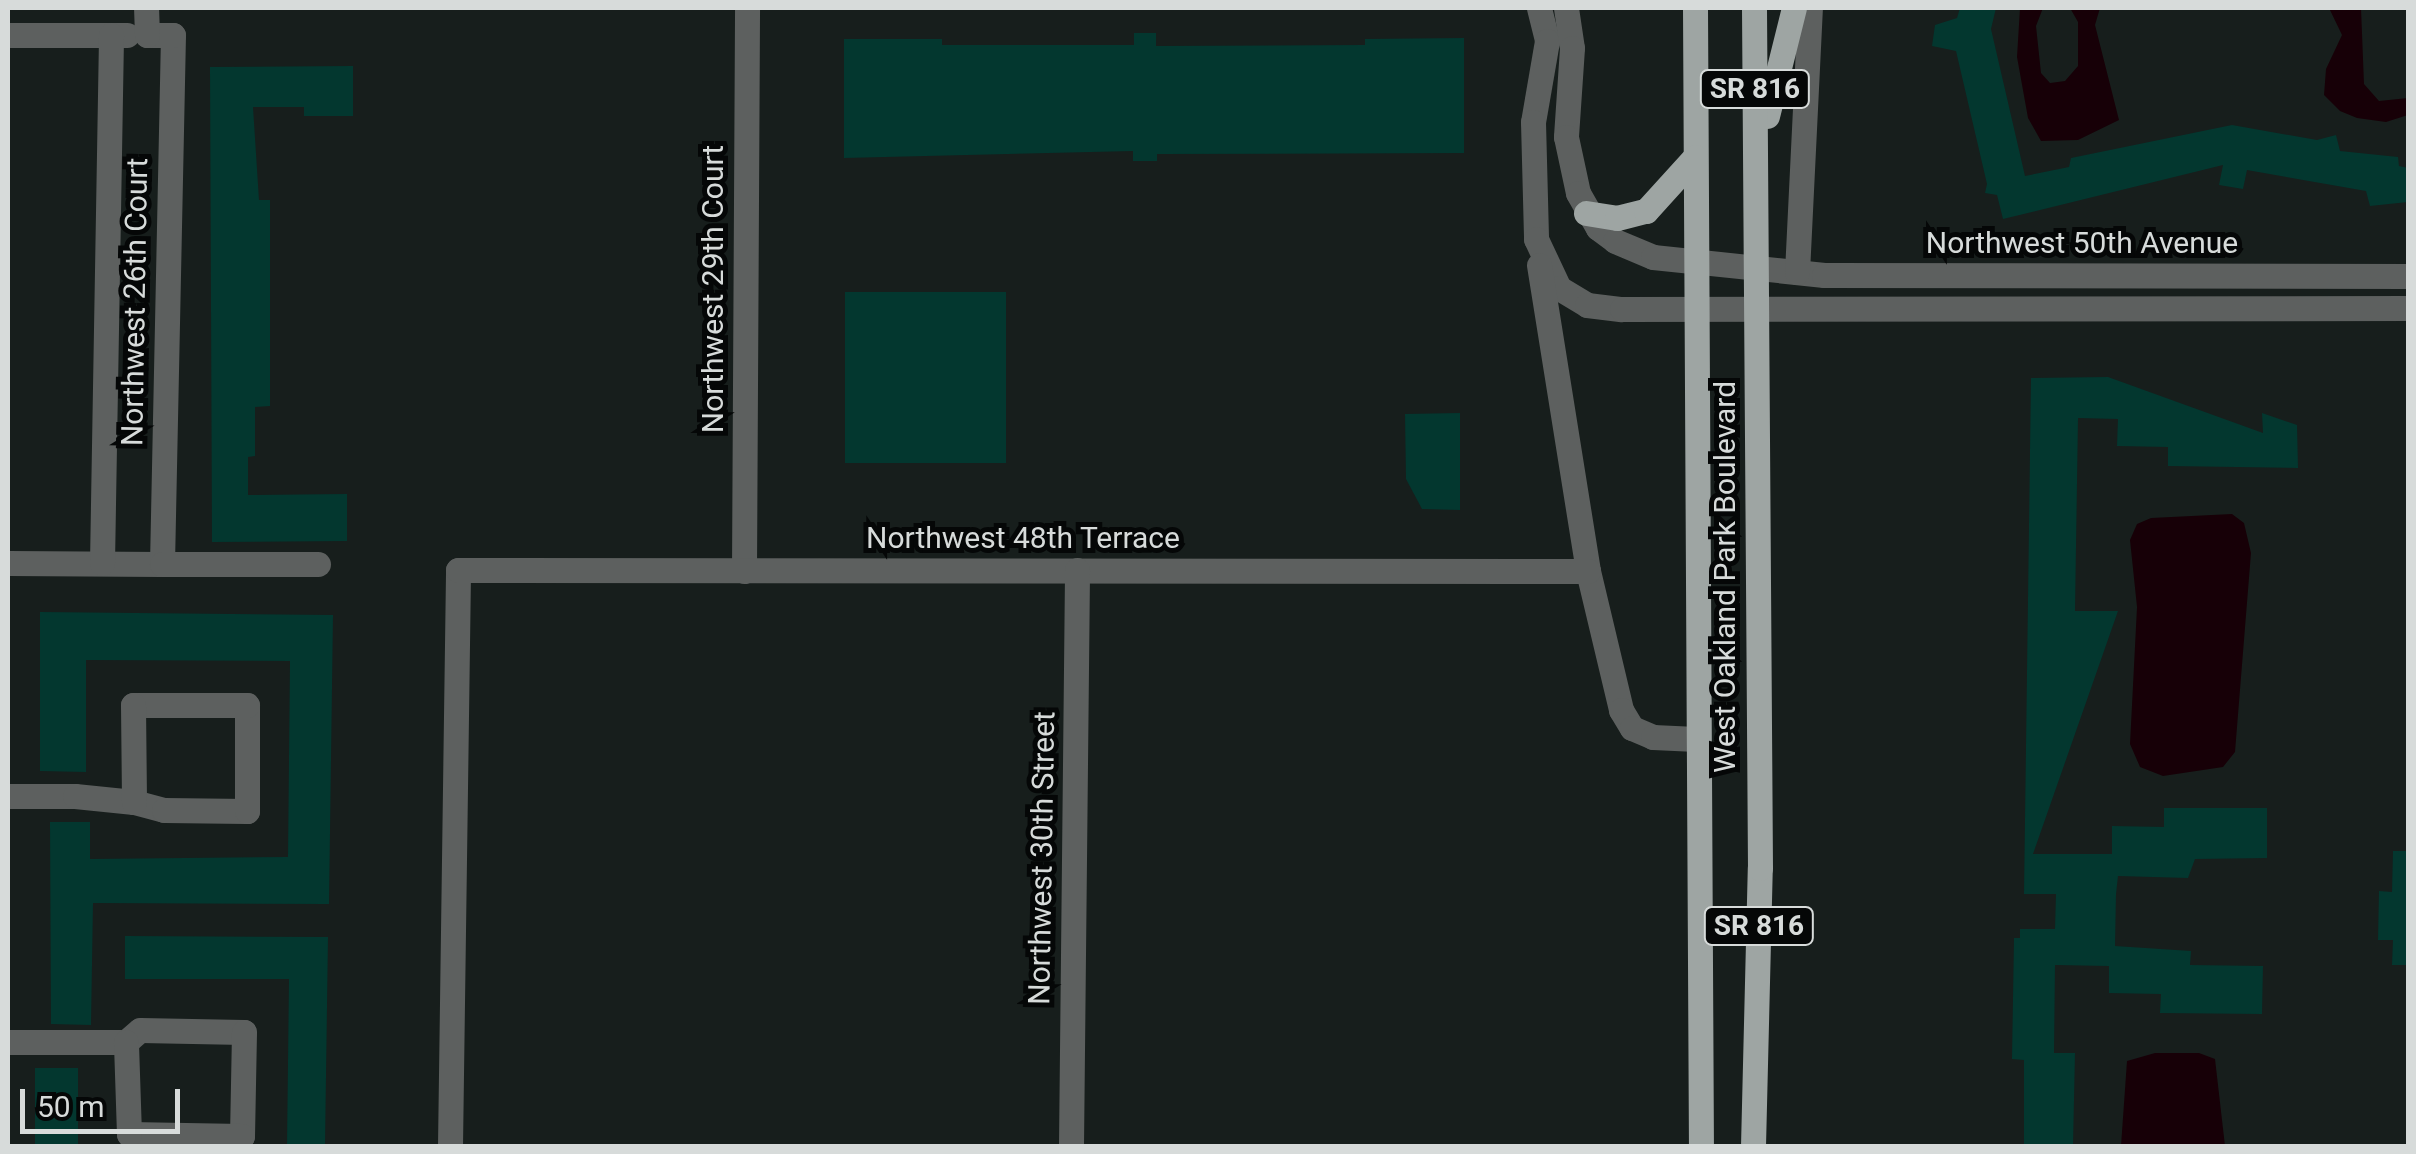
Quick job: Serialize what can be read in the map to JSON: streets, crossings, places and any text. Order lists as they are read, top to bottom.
{
  "streets": {
    "main road": ["SR 816", "West Oakland Park Boulevard"],
    "street": [
      "Northwest 50th Avenue",
      "Northwest 29th Court",
      "Northwest 26th Court",
      "Northwest 48th Terrace",
      "Northwest 30th Street"
    ]
  },
  "crossings": [
    ["Northwest 50th Avenue", "West Oakland Park Boulevard"],
    ["Northwest 29th Court", "Northwest 48th Terrace"],
    ["Northwest 48th Terrace", "Northwest 30th Street"]
  ],
  "scale_bar": "50 m"
}
